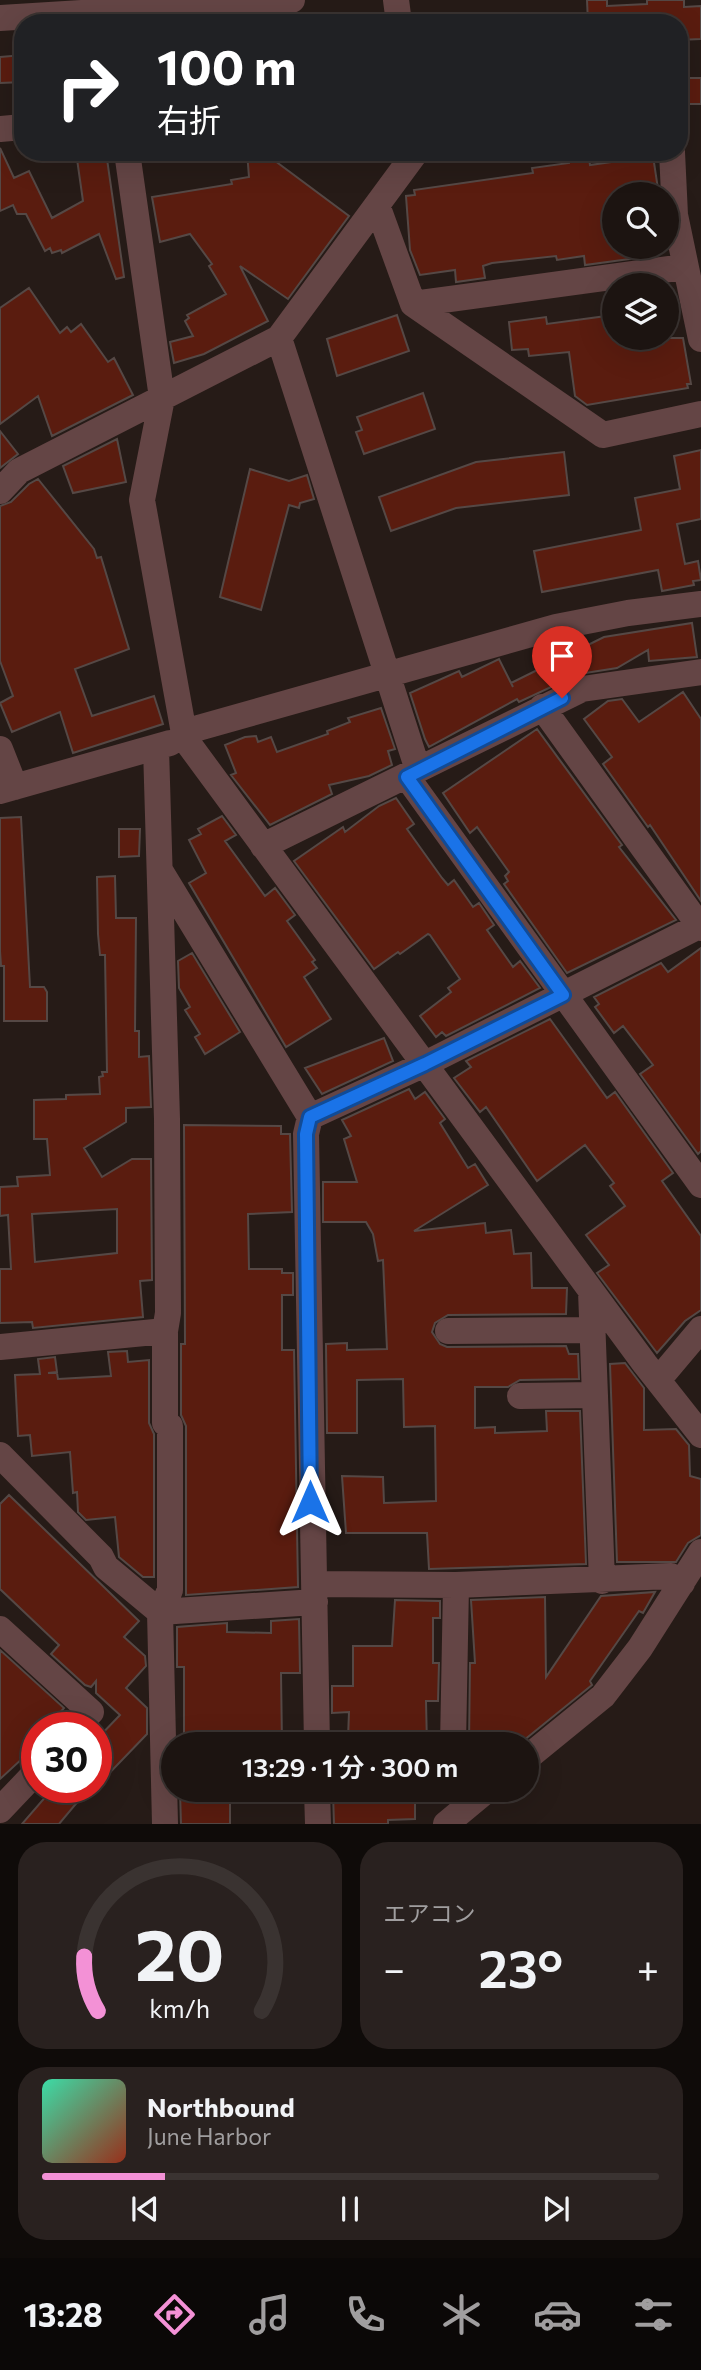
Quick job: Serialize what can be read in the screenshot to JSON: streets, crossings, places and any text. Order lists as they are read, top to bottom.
{
  "page": {
    "turn": ["100 m", "右折"],
    "limit": "30",
    "trip": "13:29 · 1 分 · 300 m",
    "tile": "エアコン",
    "heat": ["−", "23°", "+"],
    "song": ["Northbound", "June Harbor"],
    "tabs": "13:28",
    "gauge": ["20", "km/h"]
  }
}
